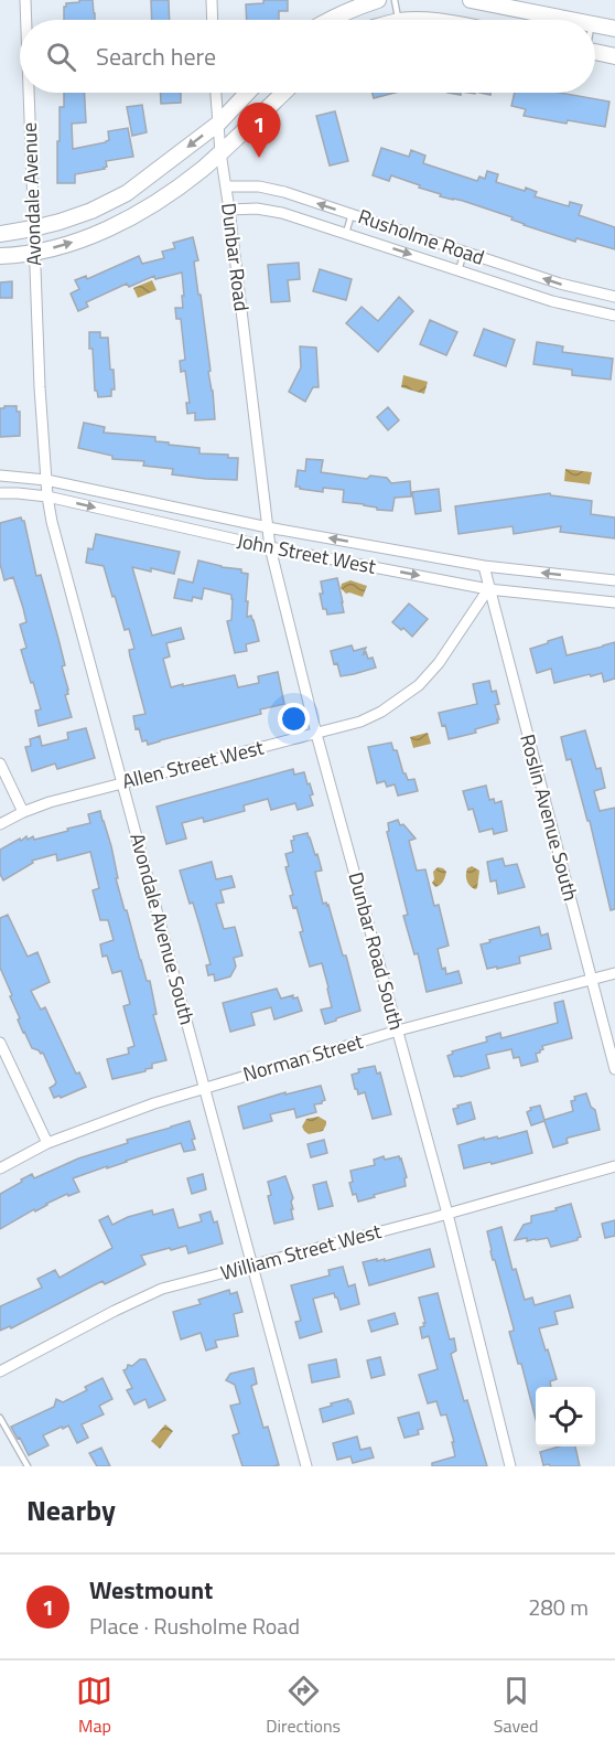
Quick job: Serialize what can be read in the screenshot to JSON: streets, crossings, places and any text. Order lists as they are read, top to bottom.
{
  "streets": {
    "street": [
      "Avondale Avenue",
      "Rusholme Road",
      "Dunbar Road",
      "John Street West",
      "Allen Street West",
      "Roslin Avenue South",
      "Avondale Avenue South",
      "Dunbar Road South",
      "Norman Street",
      "William Street West"
    ]
  },
  "crossings": [
    ["Avondale Avenue", "Avondale Avenue South"],
    ["Rusholme Road", "Dunbar Road"],
    ["Dunbar Road", "Dunbar Road South"],
    ["John Street West", "Allen Street West"],
    ["John Street West", "Roslin Avenue South"],
    ["John Street West", "Avondale Avenue South"],
    ["John Street West", "Dunbar Road South"],
    ["Allen Street West", "Roslin Avenue South"],
    ["Allen Street West", "Avondale Avenue South"],
    ["Allen Street West", "Dunbar Road South"],
    ["Roslin Avenue South", "Norman Street"],
    ["Avondale Avenue South", "Norman Street"],
    ["Avondale Avenue South", "William Street West"],
    ["Dunbar Road South", "Norman Street"],
    ["Dunbar Road South", "William Street West"]
  ],
  "page": {
    "search": "Search here",
    "pins": "1",
    "heading": "Nearby",
    "list": [
      {
        "mark": "1",
        "name": "Westmount",
        "note": "Place · Rusholme Road",
        "value": "280 m"
      }
    ],
    "nav": ["Map", "Directions", "Saved"]
  }
}
